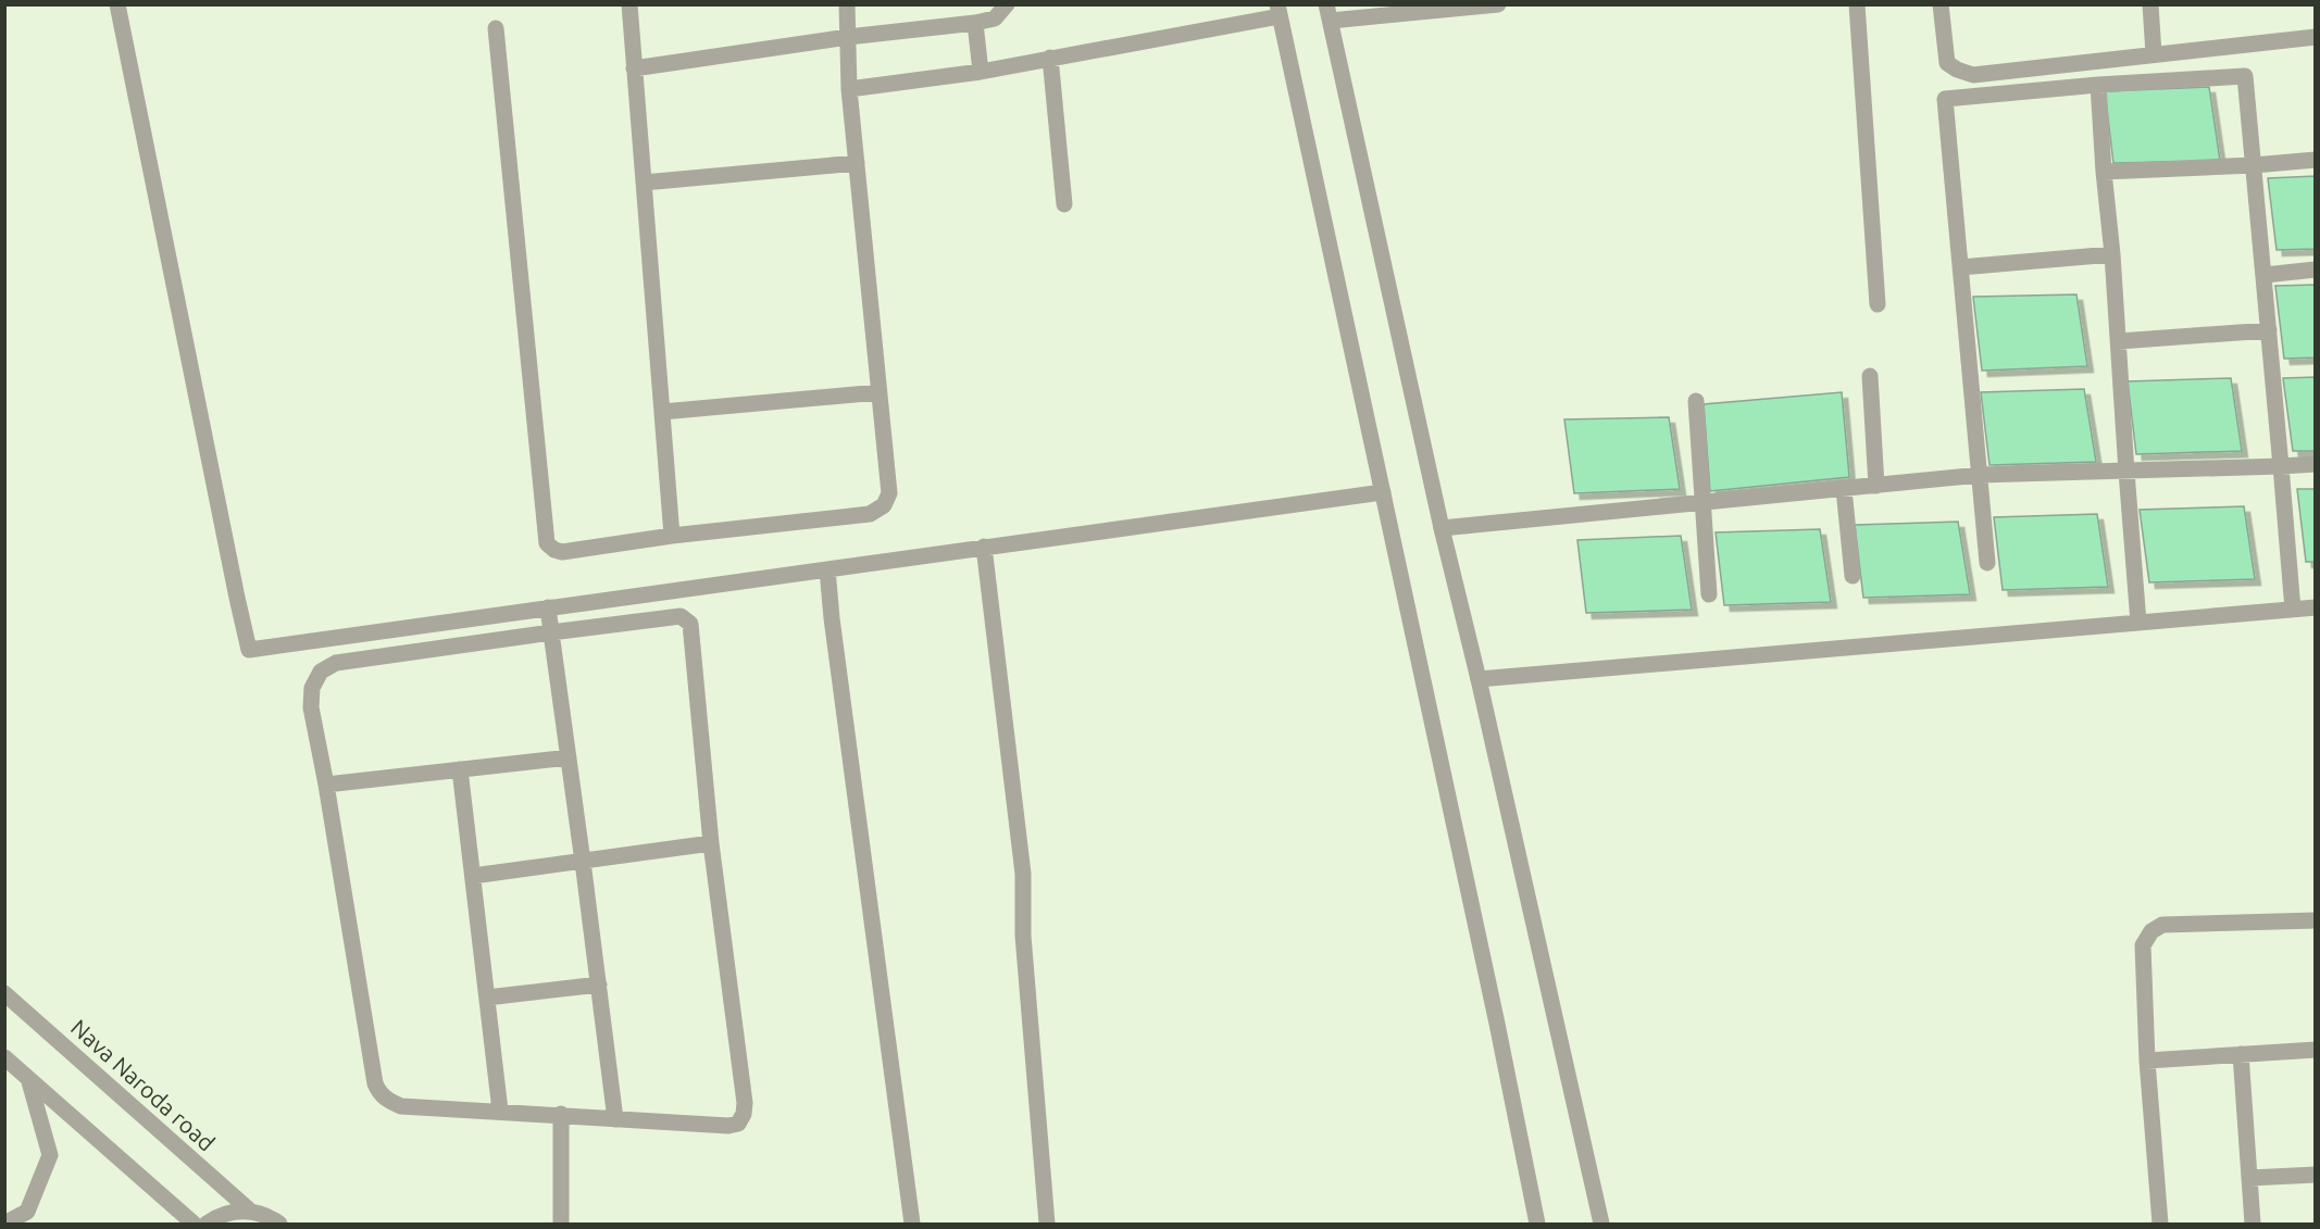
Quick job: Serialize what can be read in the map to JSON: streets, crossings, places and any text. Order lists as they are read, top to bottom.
{
  "streets": {
    "street": ["Nava Naroda road"]
  }
}
